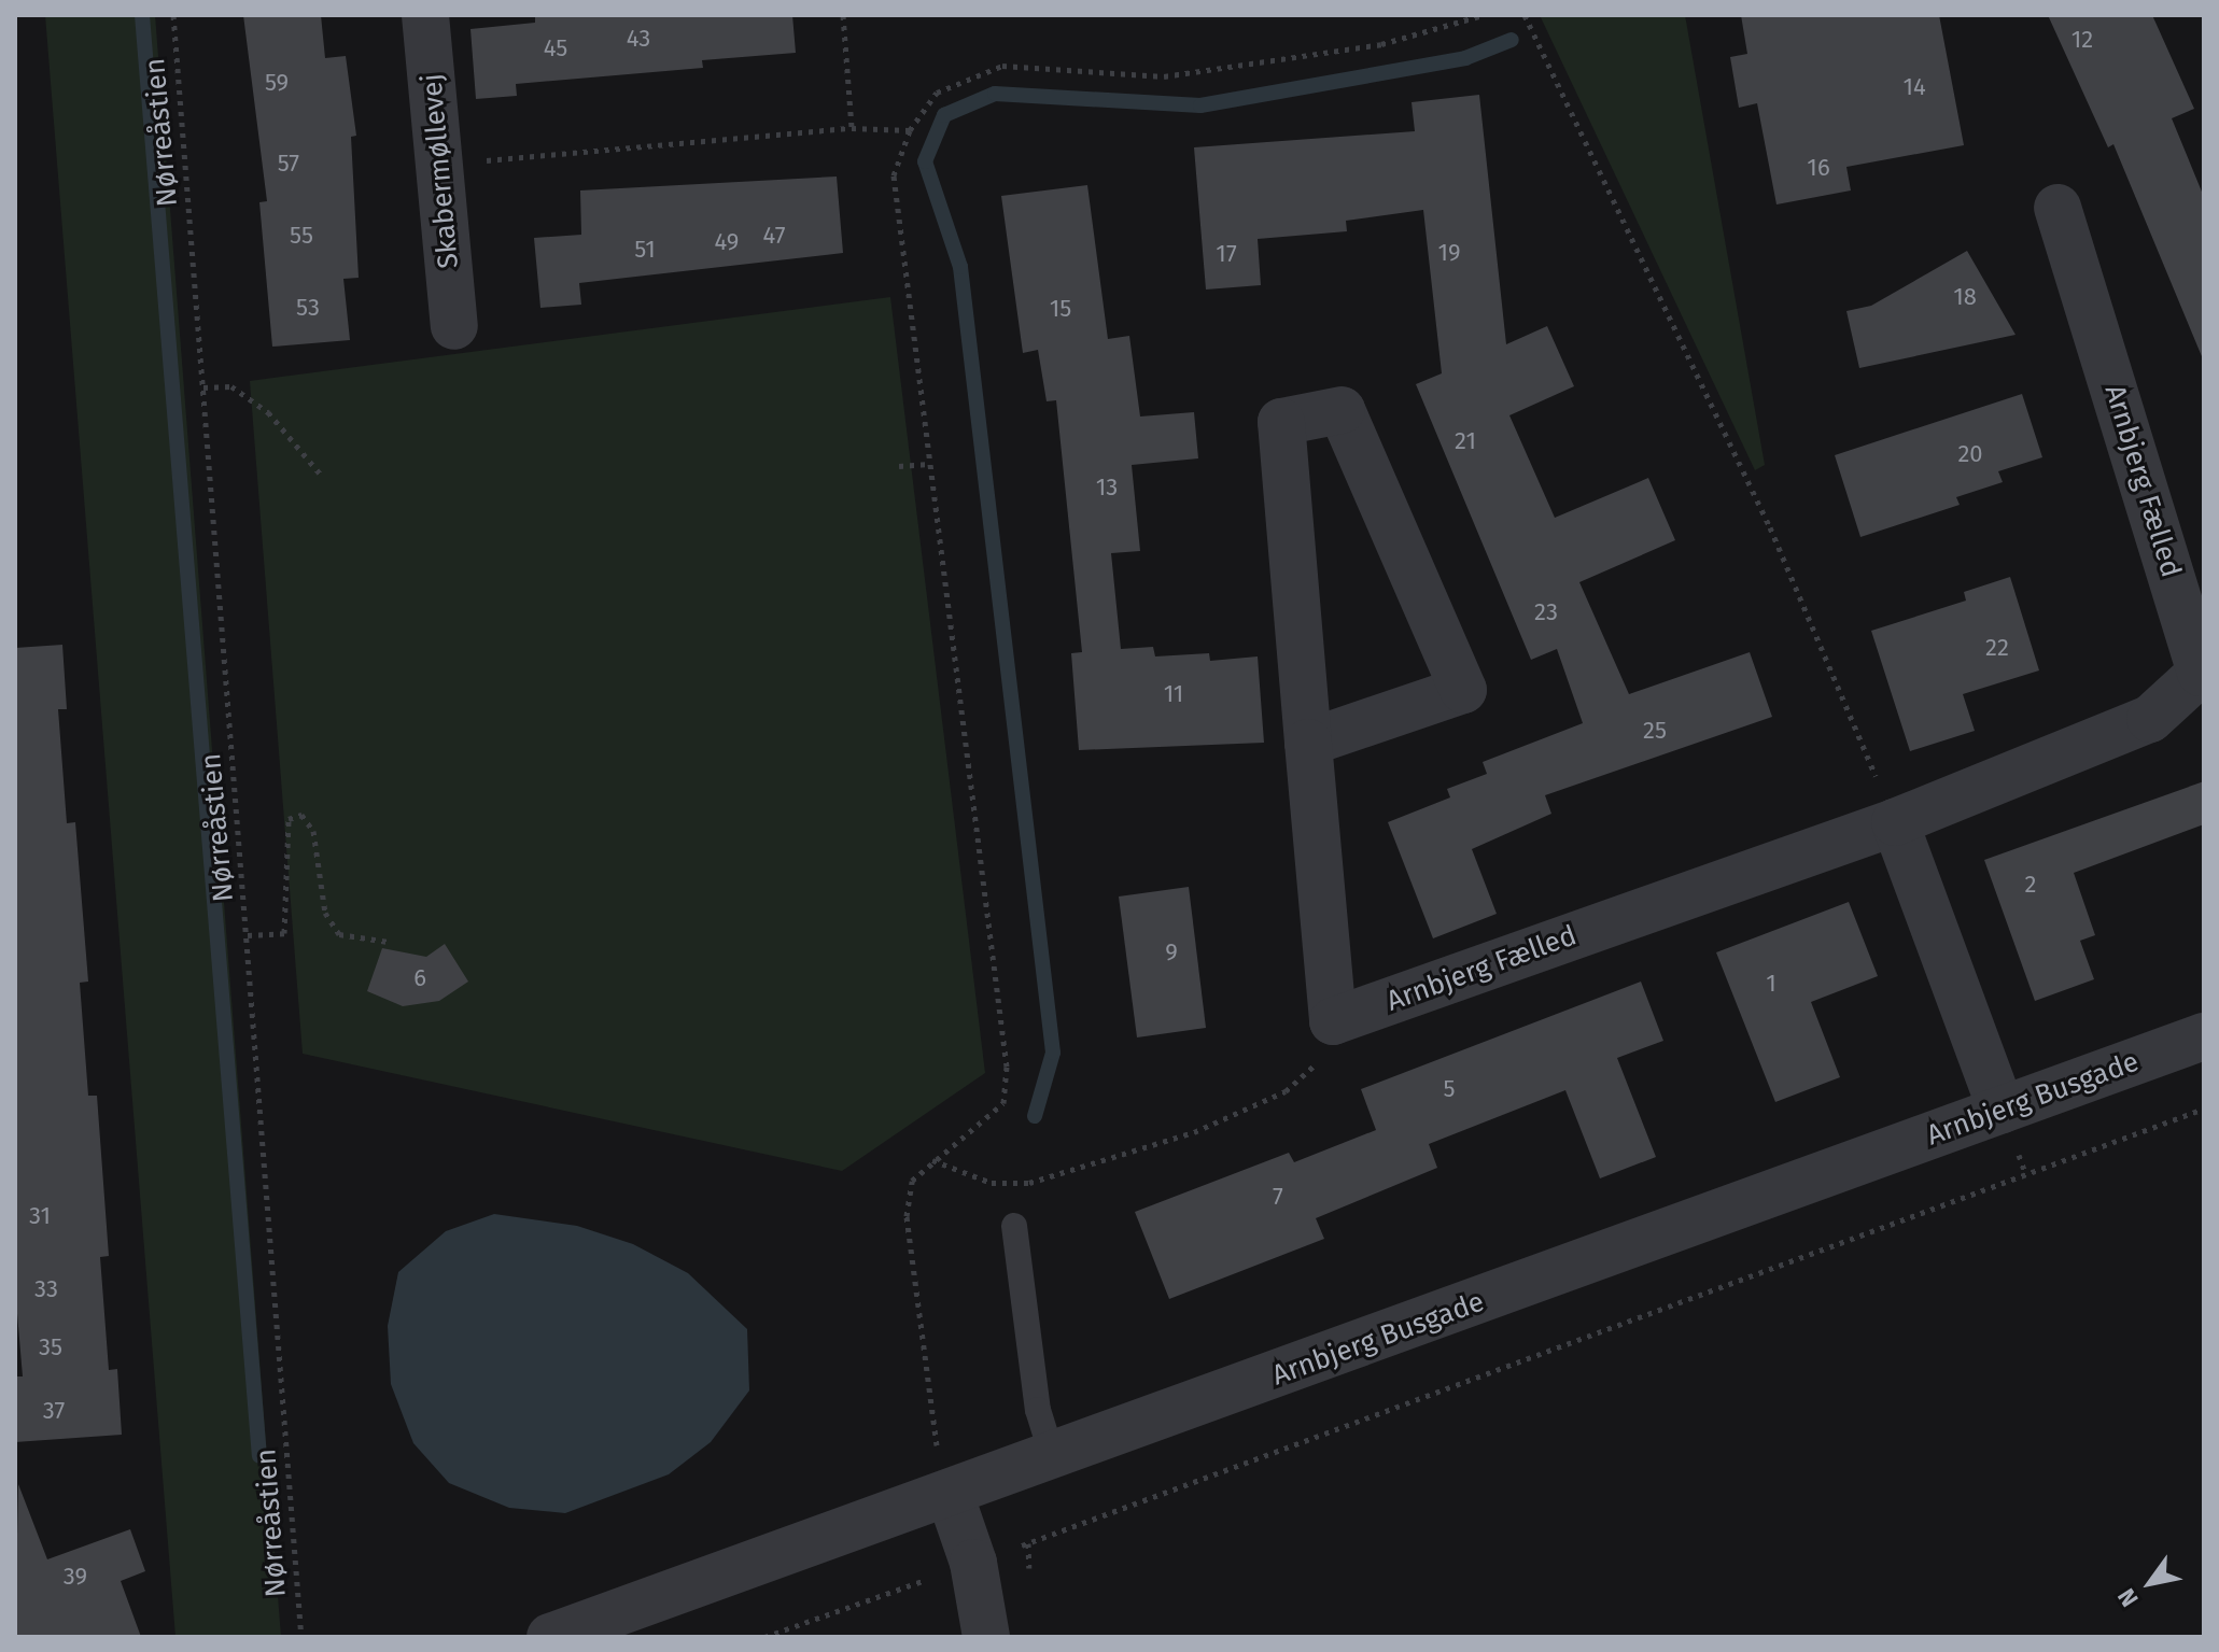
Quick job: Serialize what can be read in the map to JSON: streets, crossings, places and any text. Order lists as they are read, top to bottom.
{
  "streets": {
    "street": ["Skabermøllevej", "Arnbjerg Fælled", "Arnbjerg Busgade"],
    "path": ["Nørreåstien"]
  },
  "house_numbers": [
    "43",
    "12",
    "45",
    "59",
    "14",
    "57",
    "16",
    "55",
    "47",
    "49",
    "51",
    "19",
    "17",
    "18",
    "53",
    "15",
    "21",
    "20",
    "13",
    "23",
    "22",
    "11",
    "25",
    "2",
    "9",
    "6",
    "1",
    "5",
    "7",
    "31",
    "33",
    "35",
    "37",
    "39"
  ],
  "north": "bottom left"
}
